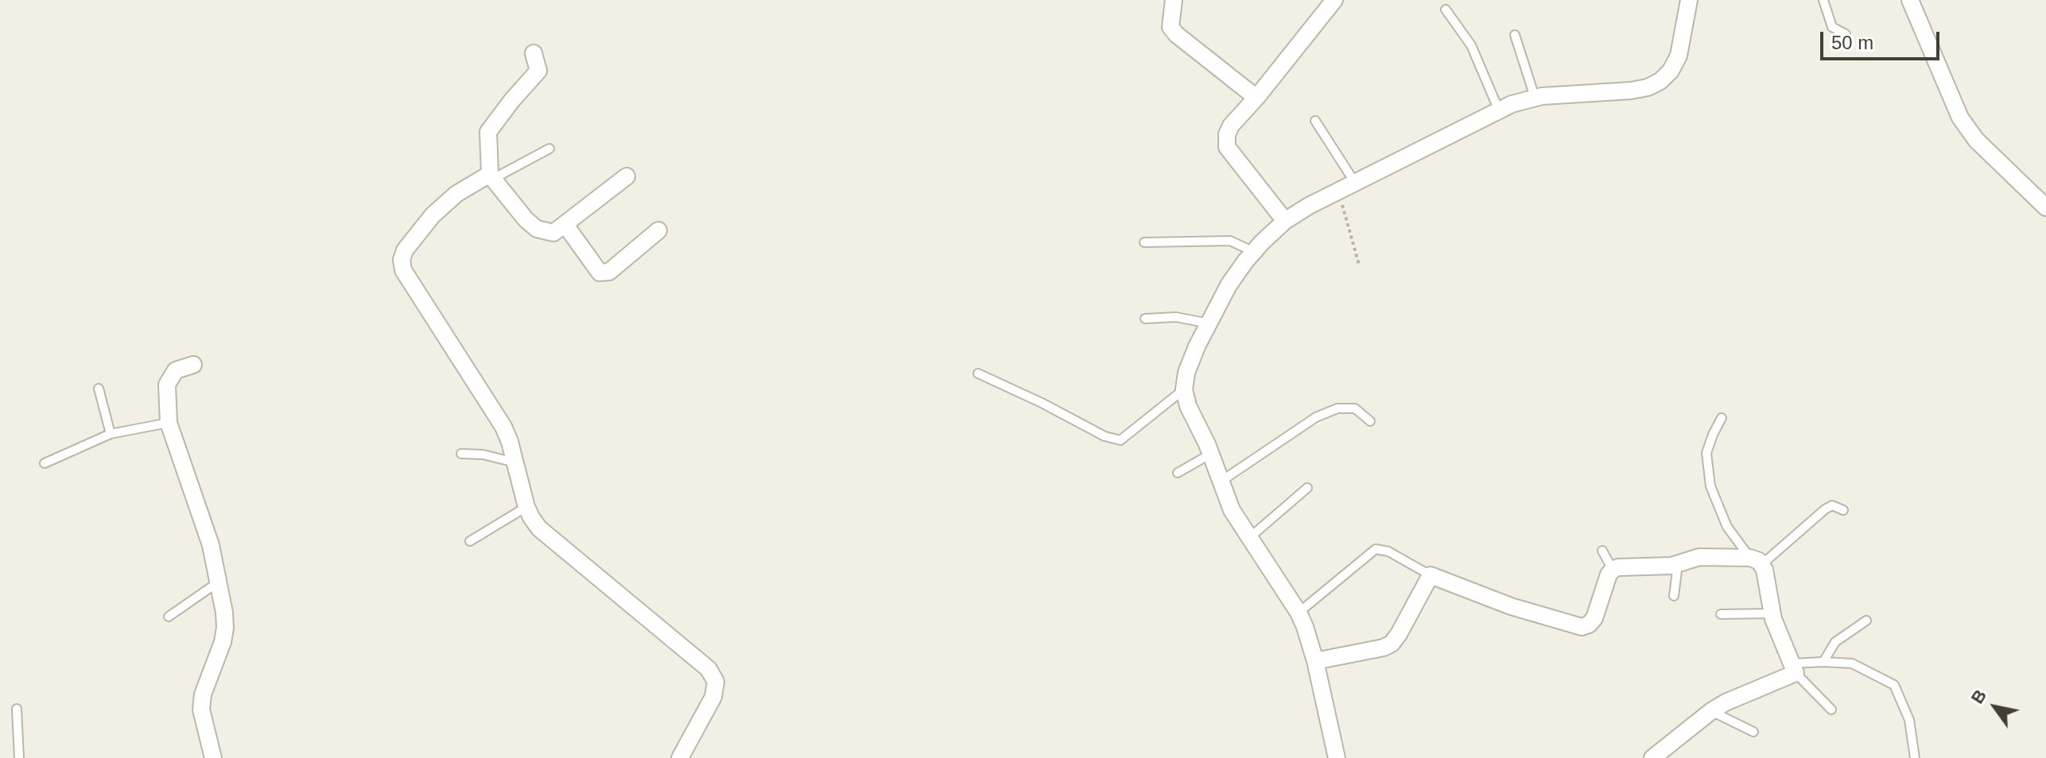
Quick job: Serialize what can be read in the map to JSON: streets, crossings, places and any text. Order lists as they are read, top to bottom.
{
  "scale_bar": "50 m",
  "north": "top left"
}
